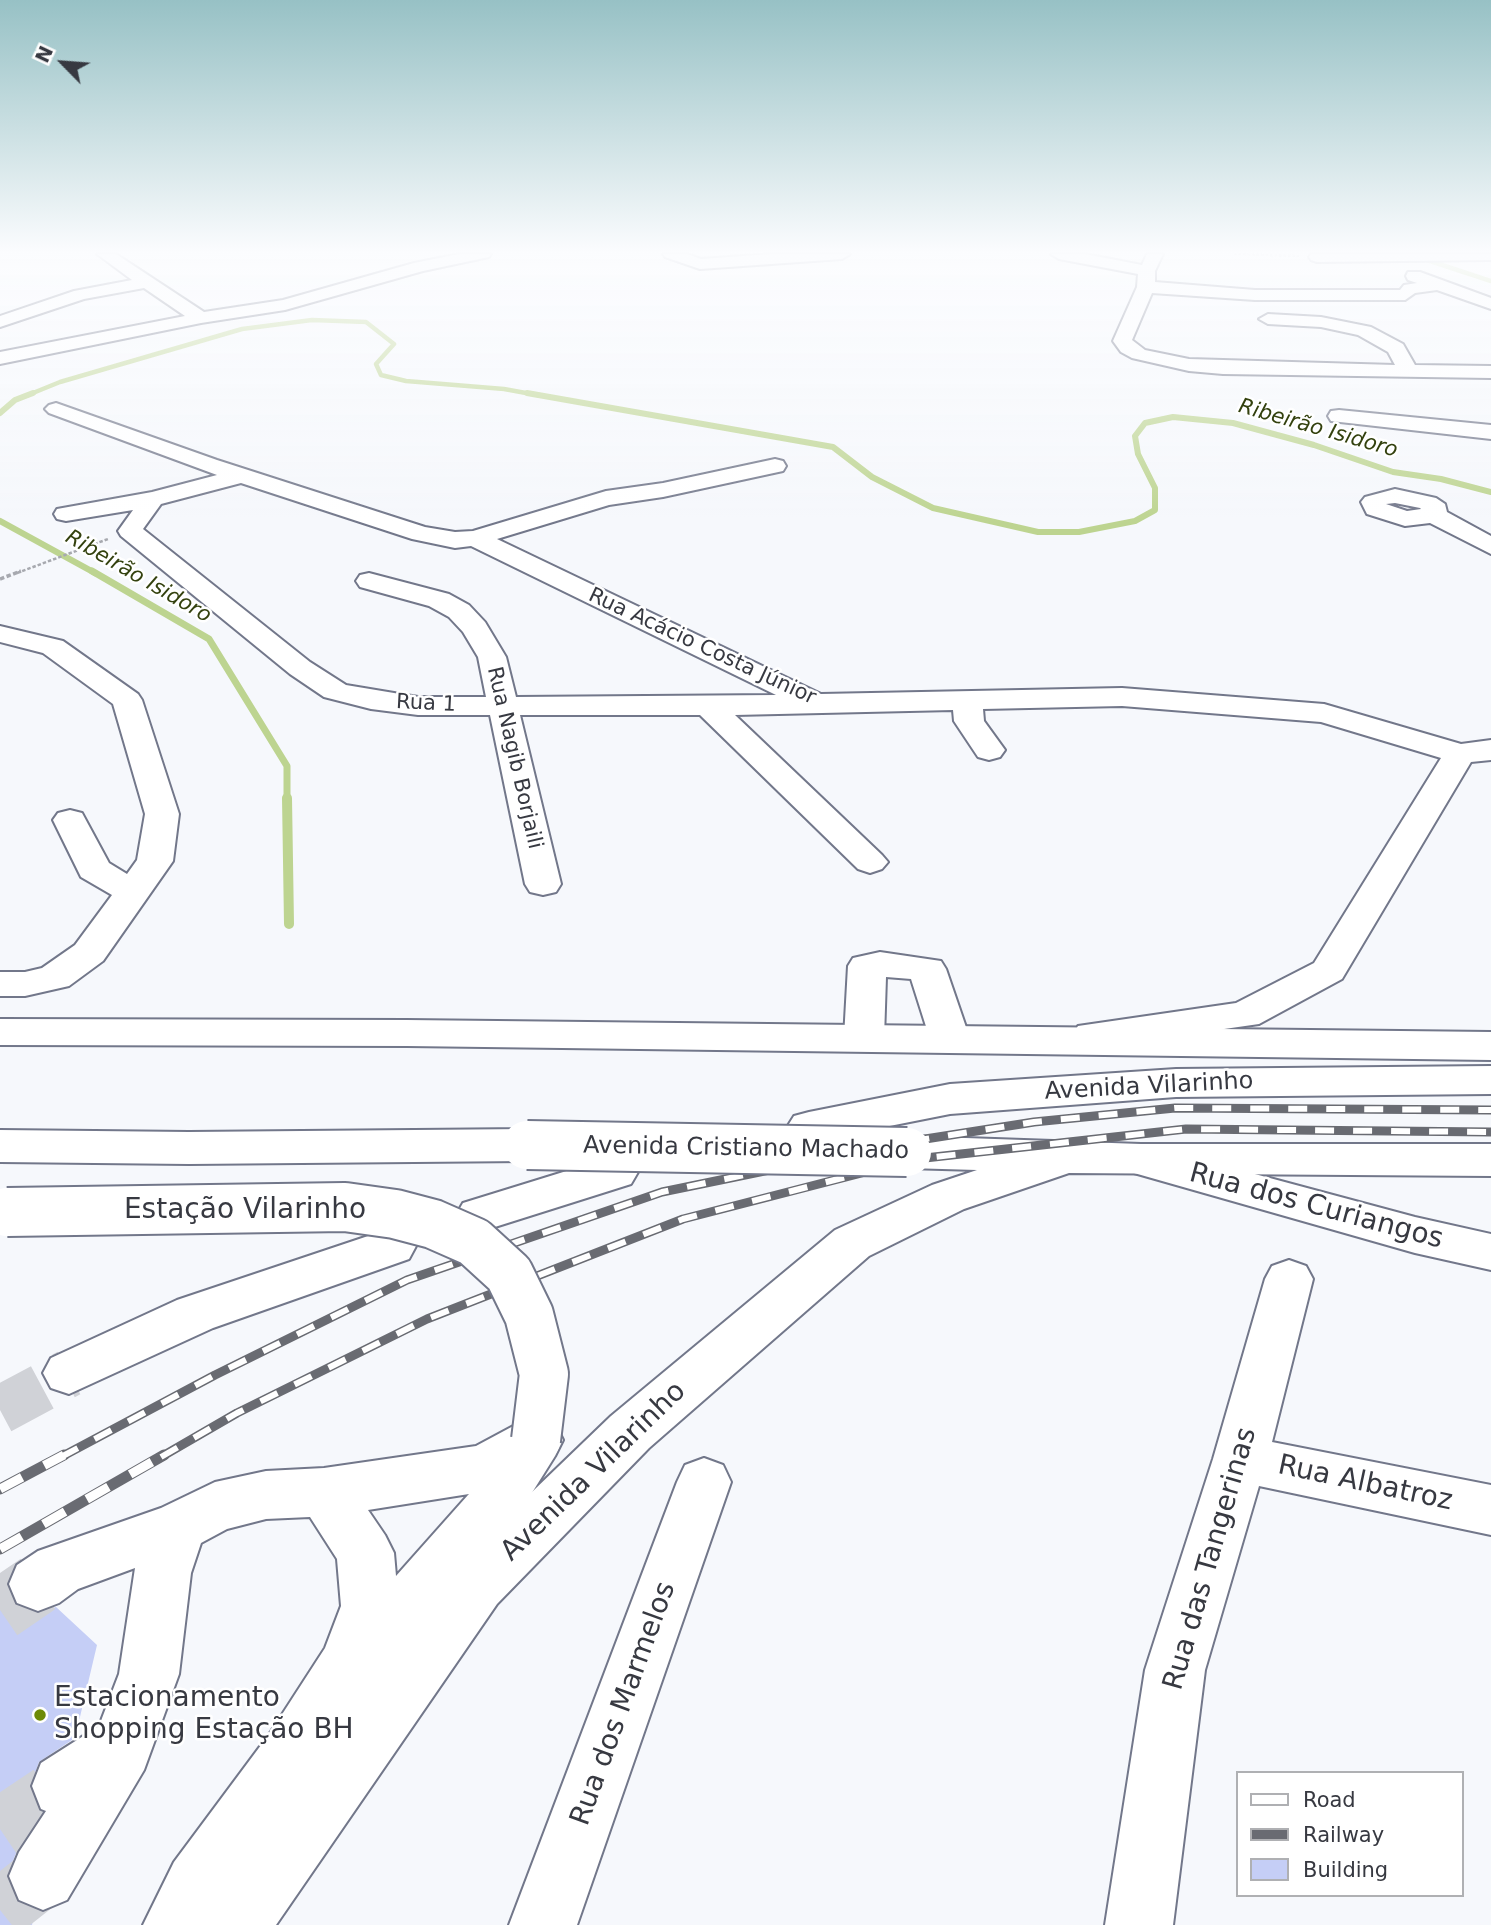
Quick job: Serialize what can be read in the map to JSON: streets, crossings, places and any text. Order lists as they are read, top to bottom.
{
  "streets": {
    "main road": [
      "Rua Acácio Costa Júnior",
      "Rua 1",
      "Rua Nagib Borjaili",
      "Avenida Vilarinho",
      "Avenida Cristiano Machado",
      "Rua dos Curiangos",
      "Estação Vilarinho",
      "Rua Albatroz",
      "Rua das Tangerinas",
      "Rua dos Marmelos"
    ]
  },
  "crossings": [
    ["Rua Acácio Costa Júnior", "Rua 1"],
    ["Rua 1", "Rua Nagib Borjaili"],
    ["Avenida Vilarinho", "Avenida Cristiano Machado"],
    ["Avenida Vilarinho", "Estação Vilarinho"],
    ["Avenida Cristiano Machado", "Rua dos Curiangos"],
    ["Rua Albatroz", "Rua das Tangerinas"]
  ],
  "water": ["Ribeirão Isidoro"],
  "places": ["Estacionamento Shopping Estação BH"],
  "legend": ["Road", "Railway", "Building"],
  "north": "top left"
}
